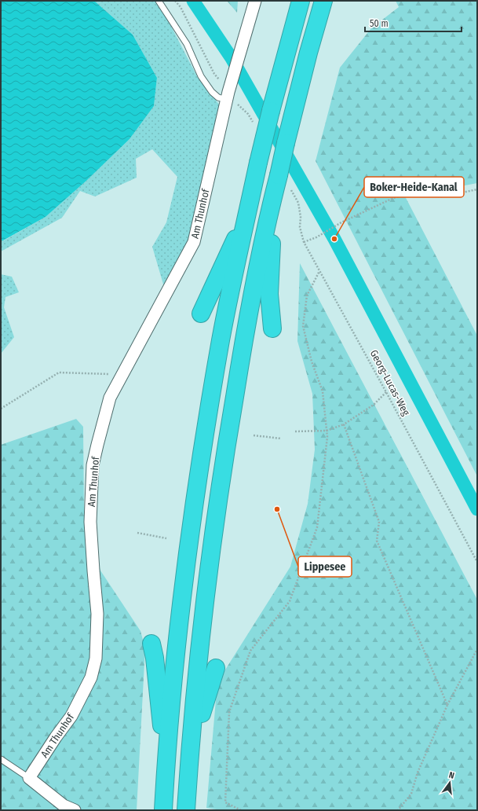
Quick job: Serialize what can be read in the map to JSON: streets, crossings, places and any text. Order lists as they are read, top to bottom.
{
  "streets": {
    "street": ["Am Thunhof"],
    "path": ["Georg-Lucas-Weg"]
  },
  "places": ["Boker-Heide-Kanal", "Lippesee"],
  "scale_bar": "50 m",
  "north": "top"
}
